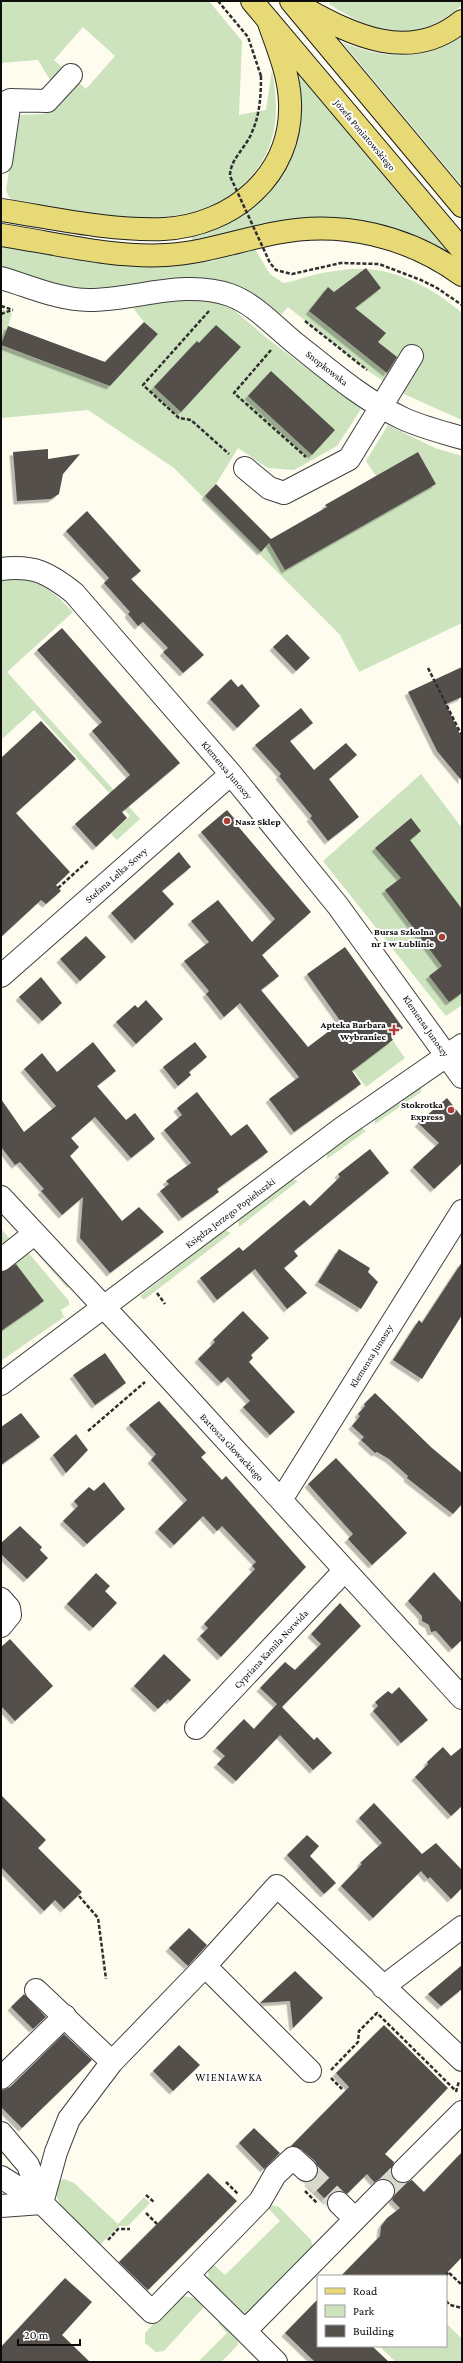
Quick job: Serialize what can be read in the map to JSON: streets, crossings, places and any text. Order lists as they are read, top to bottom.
{
  "streets": {
    "main road": ["Józefa Poniatowskiego"],
    "street": [
      "Snopkowska",
      "Klemensa Junoszy",
      "Stefana Lelka-Sowy",
      "Księdza Jerzego Popiełuszki",
      "Bartosza Głowackiego",
      "Cypriana Kamila Norwida"
    ]
  },
  "crossings": [
    ["Klemensa Junoszy", "Stefana Lelka-Sowy"],
    ["Klemensa Junoszy", "Księdza Jerzego Popiełuszki"],
    ["Klemensa Junoszy", "Bartosza Głowackiego"],
    ["Księdza Jerzego Popiełuszki", "Bartosza Głowackiego"],
    ["Bartosza Głowackiego", "Cypriana Kamila Norwida"]
  ],
  "districts": ["WIENIAWKA"],
  "places": {
    "other": ["Nasz Sklep", "Bursa Szkolna nr 1 w Lublinie", "Stokrotka Express"],
    "health": ["Apteka Barbara Wybraniec"]
  },
  "legend": ["Road", "Park", "Building"],
  "scale_bar": "20 m"
}
